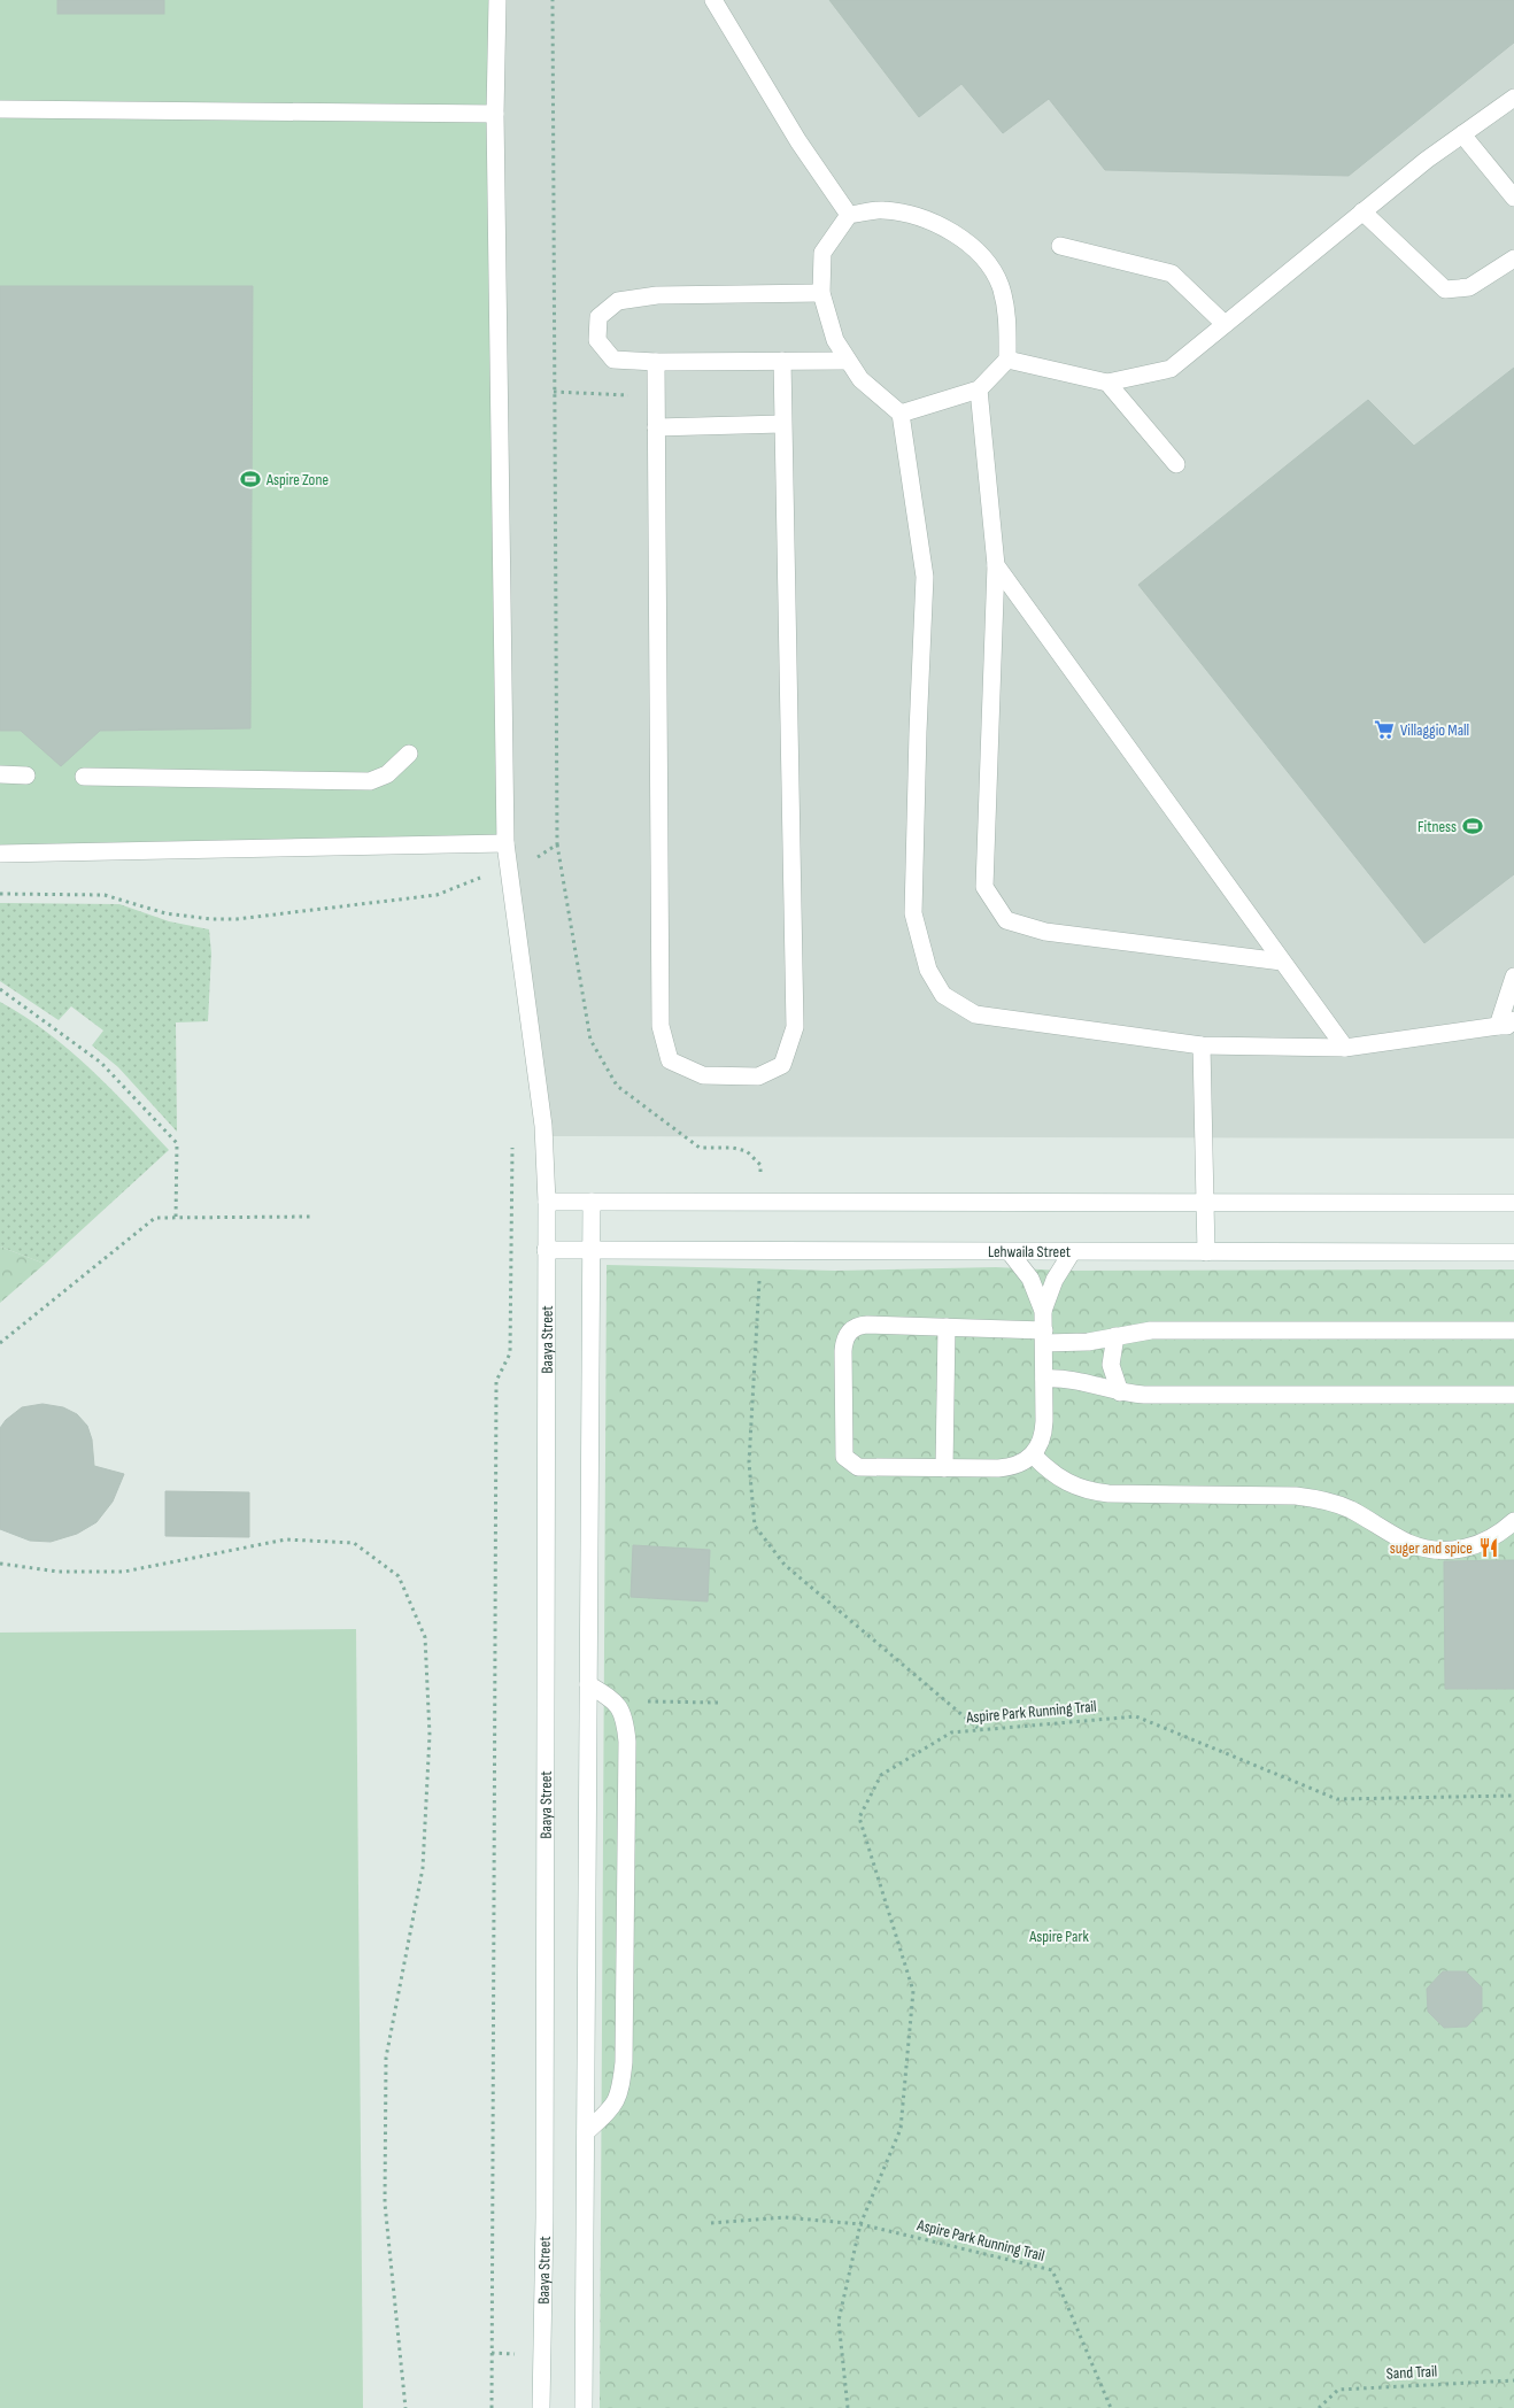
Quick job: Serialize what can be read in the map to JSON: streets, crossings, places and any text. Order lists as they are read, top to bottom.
{
  "streets": {
    "street": ["Lehwaila Street", "Baaya Street"],
    "path": ["Aspire Park Running Trail", "Sand Trail"]
  },
  "crossings": [
    ["Lehwaila Street", "Baaya Street"]
  ],
  "parks": ["Aspire Park"],
  "places": {
    "sports": ["Aspire Zone", "Fitness"],
    "supermarket": ["Villaggio Mall"],
    "restaurant": ["suger and spice"]
  }
}
